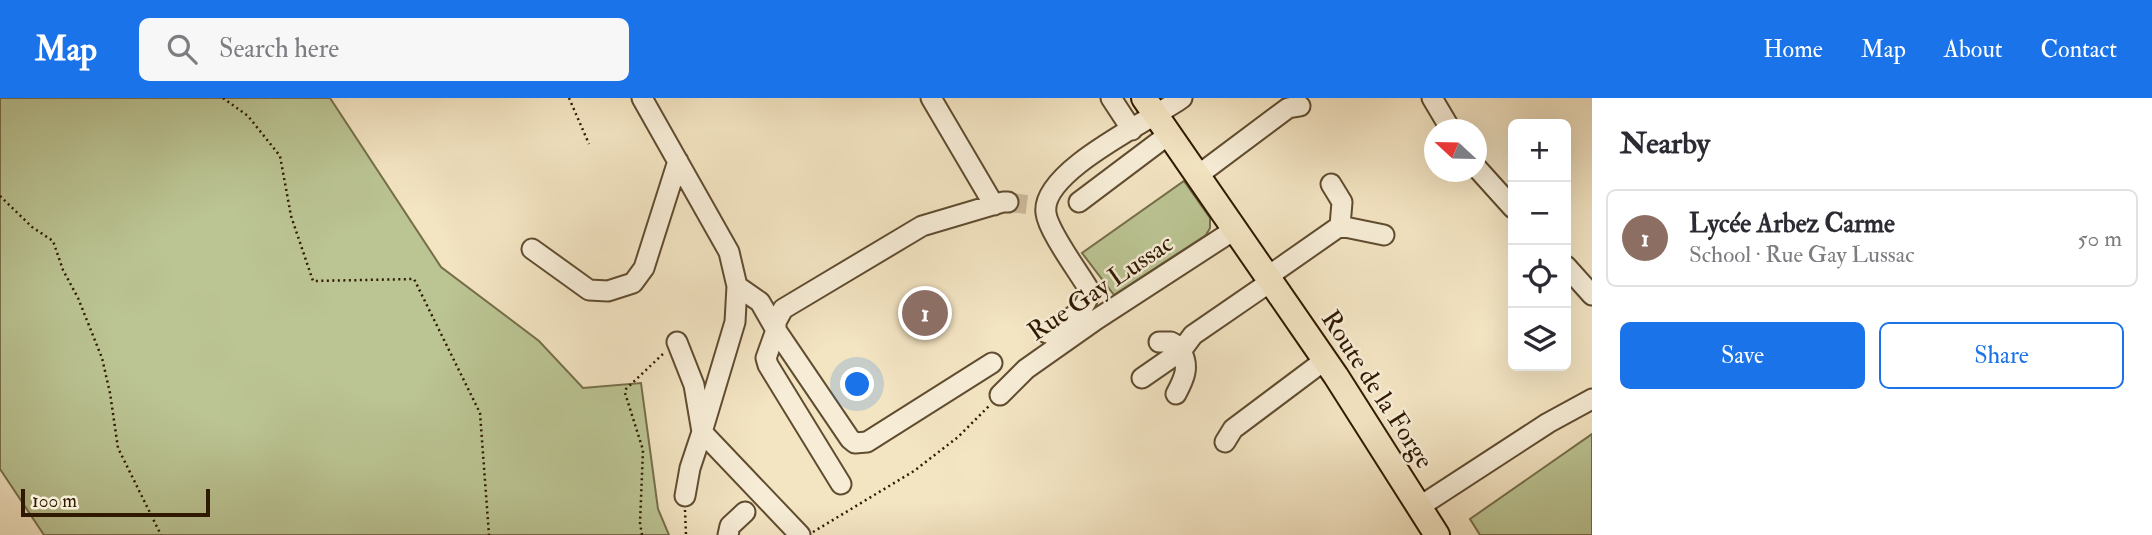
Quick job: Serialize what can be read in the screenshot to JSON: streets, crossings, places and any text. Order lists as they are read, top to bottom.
{
  "streets": {
    "main road": ["Route de la Forge"],
    "street": ["Rue Gay Lussac"]
  },
  "crossings": [
    ["Rue Gay Lussac", "Route de la Forge"]
  ],
  "scale_bar": "100 m",
  "north": "left",
  "page": {
    "header": "Map",
    "search": "Search here",
    "nav": [
      "Home",
      "Map",
      "About",
      "Contact"
    ],
    "heading": "Nearby",
    "map_buttons": ["+", "−"],
    "list": [
      {
        "mark": "1",
        "name": "Lycée Arbez Carme",
        "note": "School · Rue Gay Lussac",
        "value": "50 m"
      }
    ],
    "pins": "1",
    "buttons": ["Save", "Share"],
    "scale": "100 m"
  }
}
